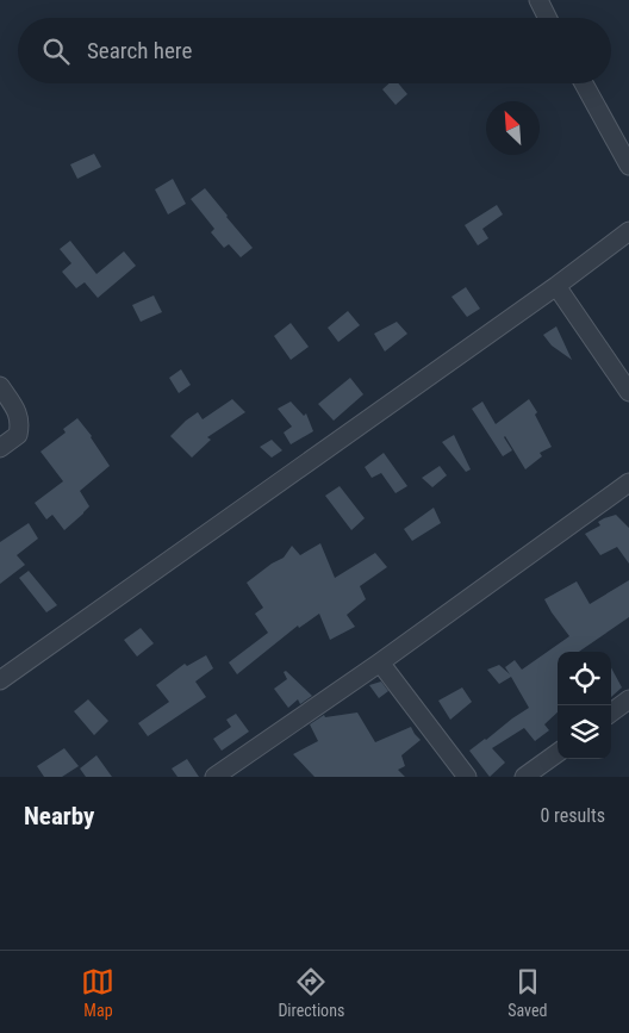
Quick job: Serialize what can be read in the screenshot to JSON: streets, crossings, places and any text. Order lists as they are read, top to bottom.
{
  "north": "top left",
  "page": {
    "search": "Search here",
    "heading": ["Nearby", "0 results"],
    "nav": ["Map", "Directions", "Saved"]
  }
}
